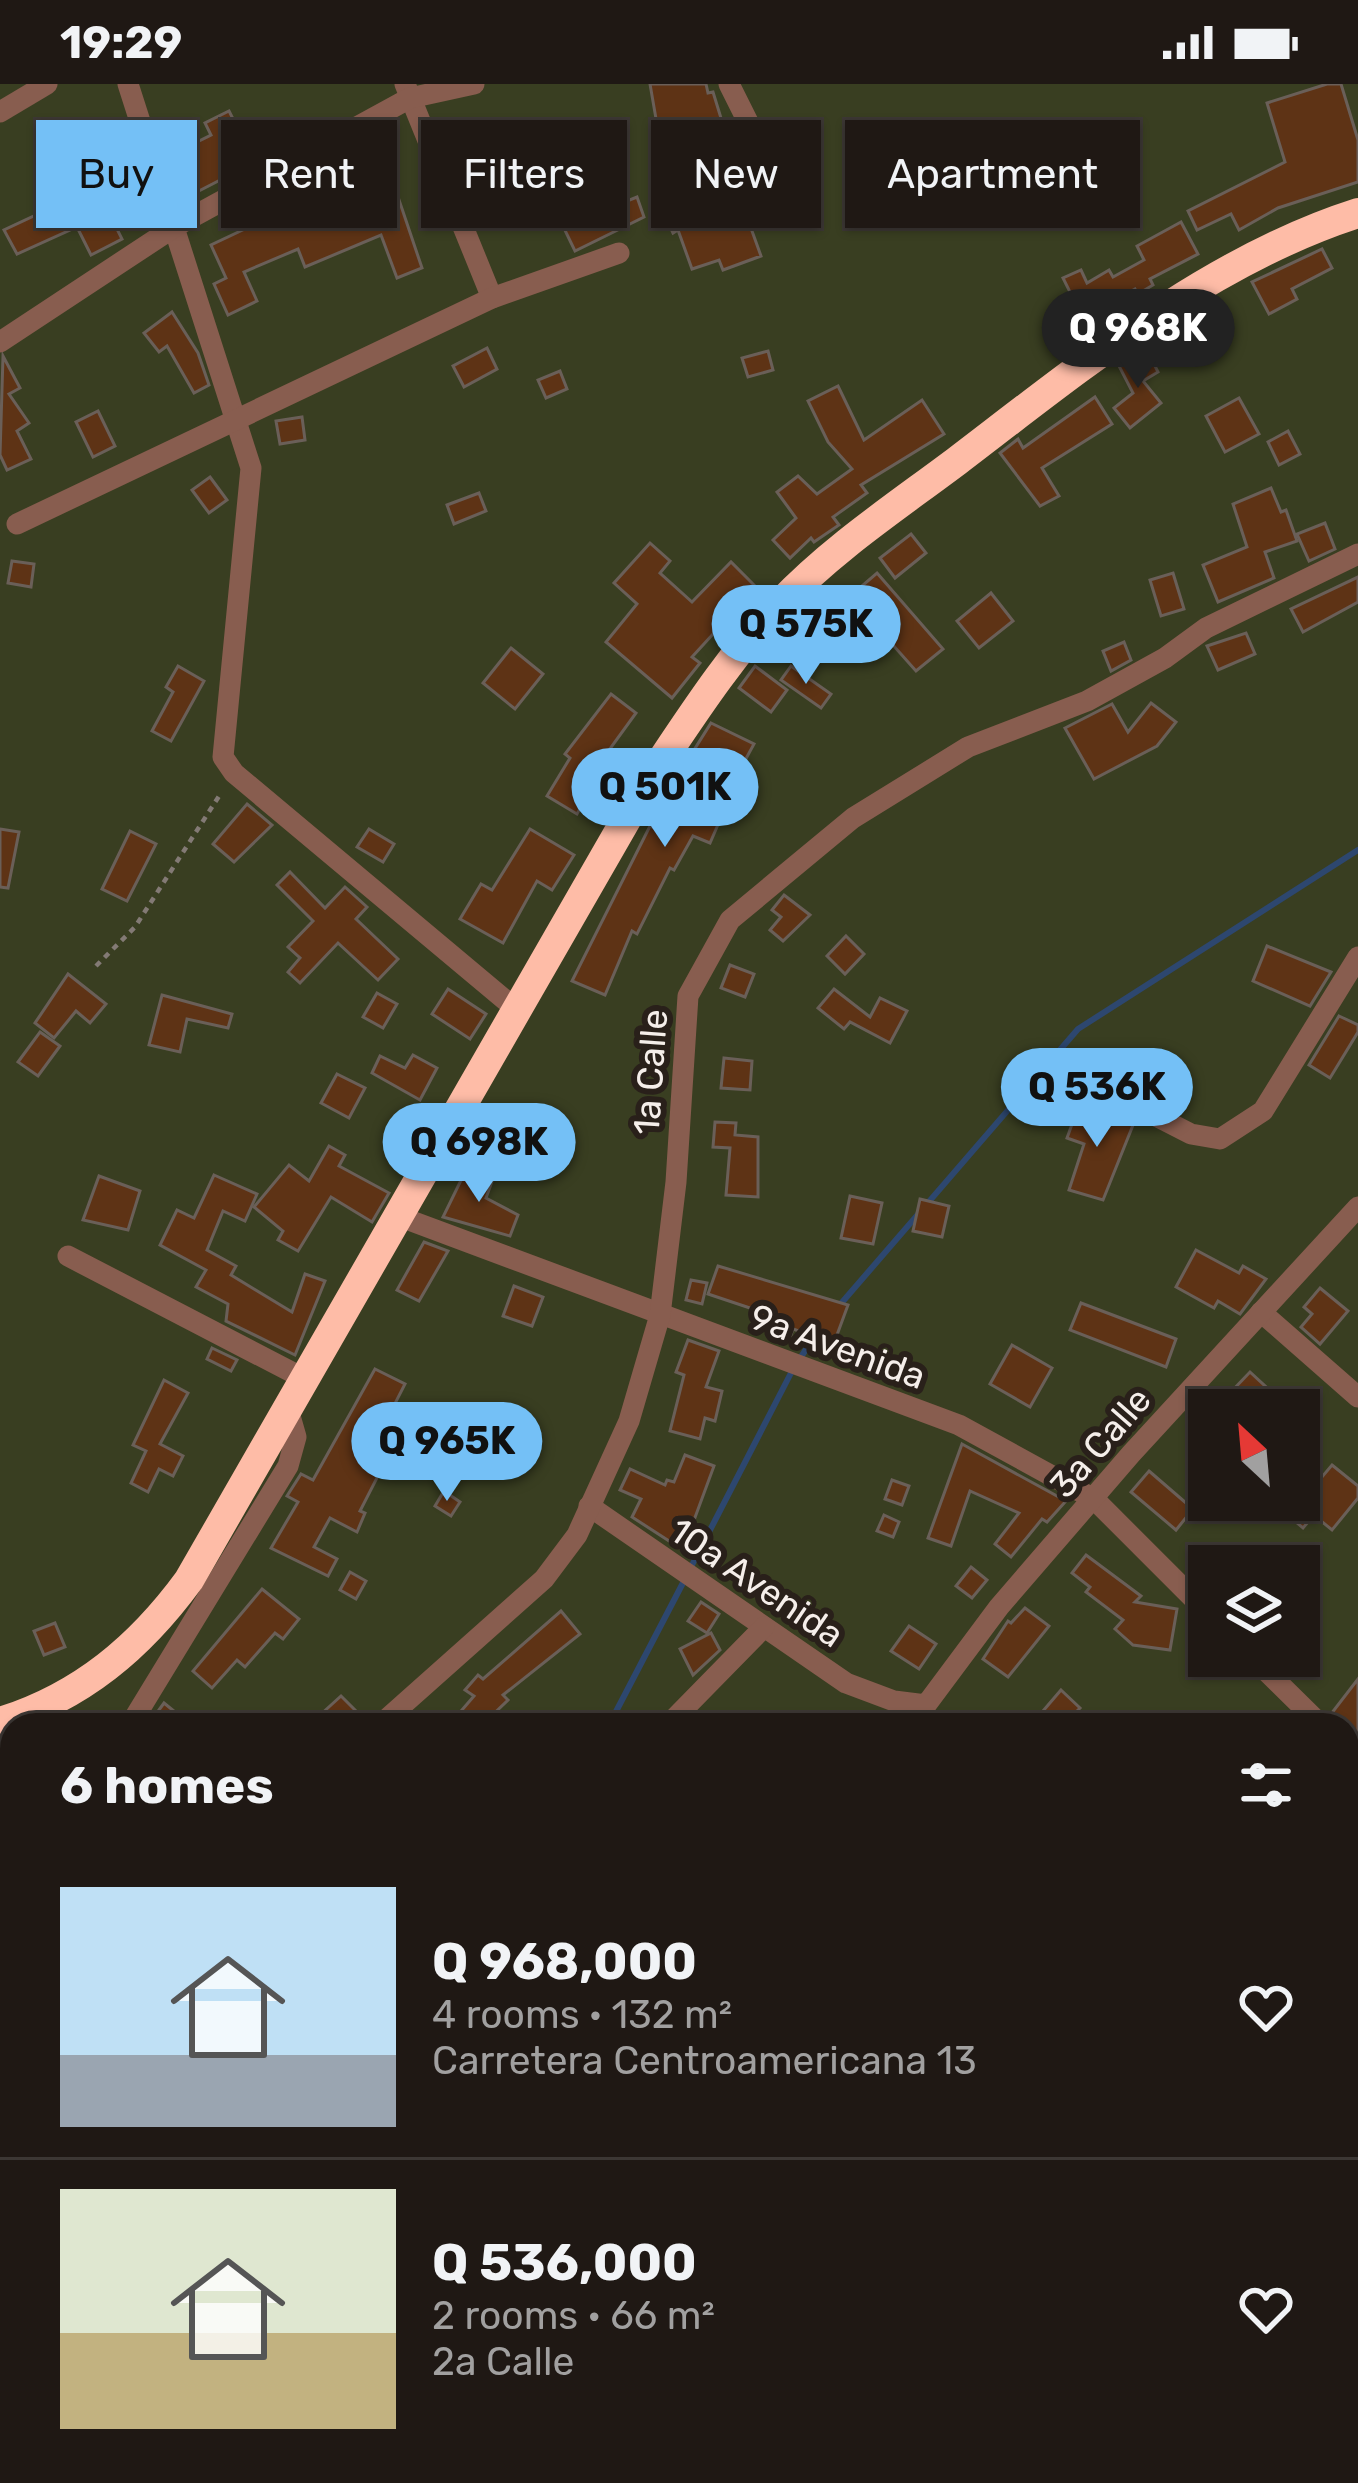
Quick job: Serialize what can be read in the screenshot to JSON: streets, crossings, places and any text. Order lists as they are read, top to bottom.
{
  "streets": {
    "street": [
      "1a Calle",
      "9a Avenida",
      "3a Calle",
      "10a Avenida"
    ]
  },
  "crossings": [
    ["1a Calle", "9a Avenida"],
    ["1a Calle", "10a Avenida"],
    ["9a Avenida", "3a Calle"],
    ["3a Calle", "10a Avenida"]
  ],
  "north": "top left",
  "page": {
    "status": "19:29",
    "chip": [
      "Buy",
      "Rent",
      "Filters",
      "New",
      "Apartment"
    ],
    "price": [
      "Q 968K",
      "Q 575K",
      "Q 501K",
      "Q 536K",
      "Q 698K",
      "Q 965K"
    ],
    "heading": "6 homes",
    "list": [
      {
        "name": "Q 968,000",
        "note": "4 rooms · 132 m² · Carretera Centroamericana 13"
      },
      {
        "name": "Q 536,000",
        "note": "2 rooms · 66 m² · 2a Calle"
      }
    ]
  }
}
